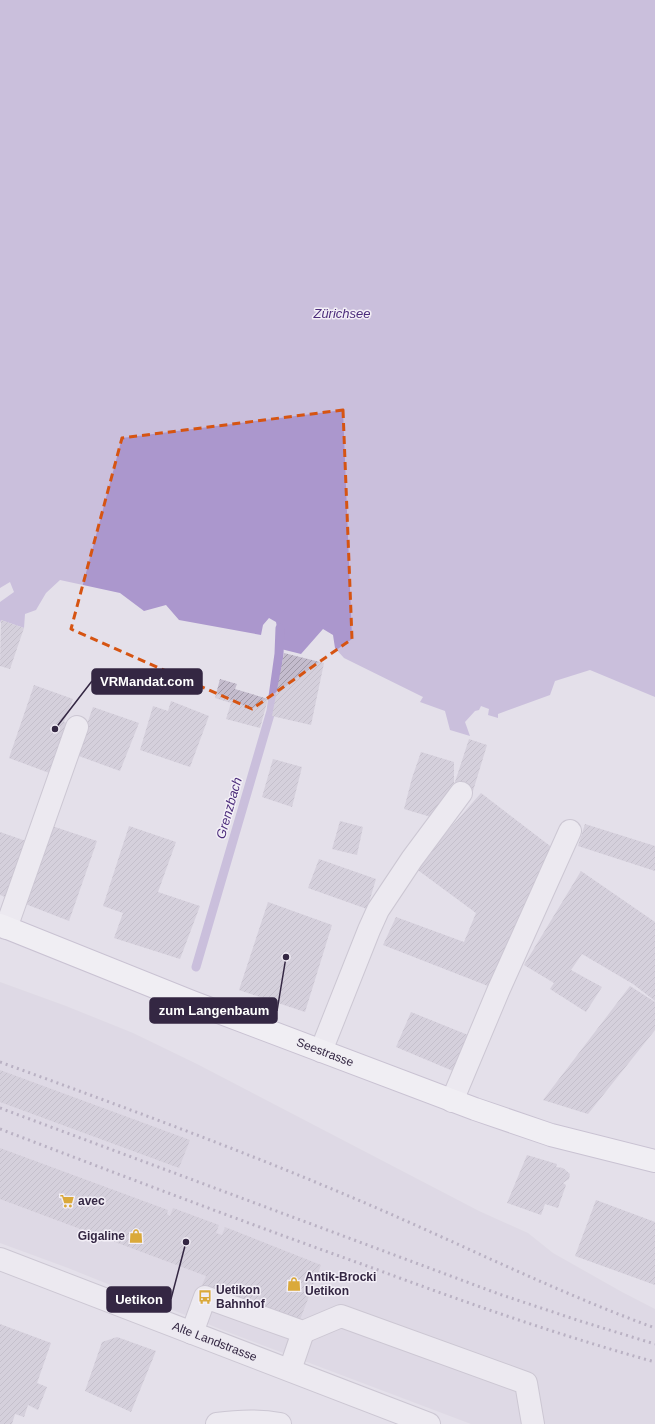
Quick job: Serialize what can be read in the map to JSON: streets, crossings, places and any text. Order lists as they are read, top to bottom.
{
  "streets": {
    "main road": ["Seestrasse"],
    "street": ["Alte Landstrasse"]
  },
  "water": ["Zürichsee", "Grenzbach"],
  "places": {
    "other": ["VRMandat.com", "zum Langenbaum", "Uetikon"],
    "supermarket": ["avec"],
    "shop": ["Gigaline", "Antik-Brocki Uetikon"],
    "bus stop": ["Uetikon Bahnhof"]
  }
}
